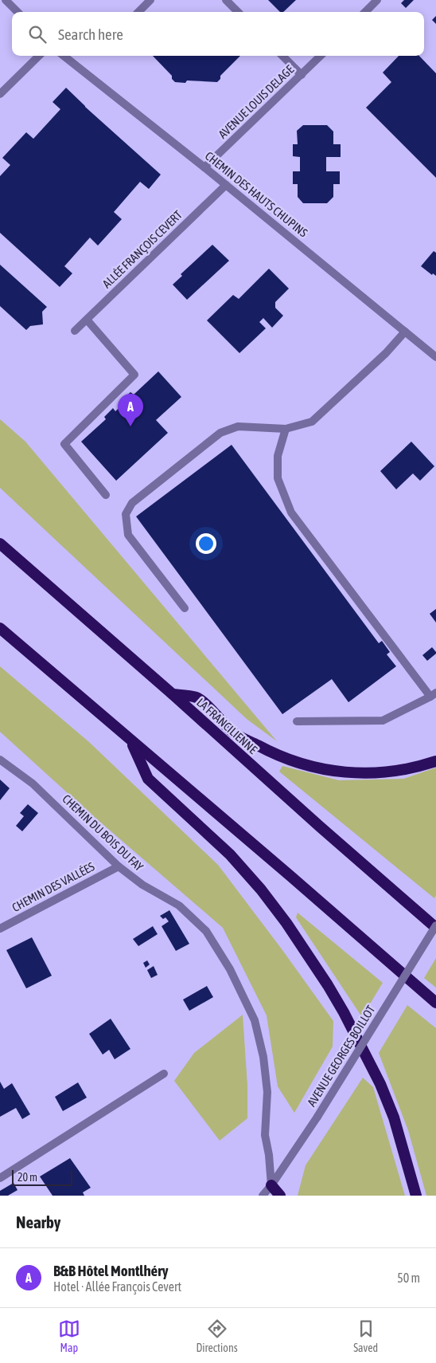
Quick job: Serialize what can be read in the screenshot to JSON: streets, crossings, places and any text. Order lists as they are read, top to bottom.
{
  "streets": {
    "highway": ["LA FRANCILIENNE"],
    "street": [
      "AVENUE LOUIS DELAGE",
      "CHEMIN DES HAUTS CHUPINS",
      "ALLÉE FRANÇOIS CEVERT",
      "CHEMIN DU BOIS DU FAY",
      "CHEMIN DES VALLÉES",
      "AVENUE GEORGES BOILLOT"
    ]
  },
  "crossings": [
    ["AVENUE LOUIS DELAGE", "CHEMIN DES HAUTS CHUPINS"],
    ["CHEMIN DES HAUTS CHUPINS", "ALLÉE FRANÇOIS CEVERT"],
    ["LA FRANCILIENNE", "AVENUE GEORGES BOILLOT"],
    ["CHEMIN DU BOIS DU FAY", "CHEMIN DES VALLÉES"],
    ["CHEMIN DU BOIS DU FAY", "AVENUE GEORGES BOILLOT"]
  ],
  "scale_bar": "20 m",
  "page": {
    "search": "Search here",
    "pins": "A",
    "scale": "20 m",
    "heading": "Nearby",
    "list": [
      {
        "mark": "A",
        "name": "B&B Hôtel Montlhéry",
        "note": "Hotel · Allée François Cevert",
        "value": "50 m"
      }
    ],
    "nav": ["Map", "Directions", "Saved"]
  }
}
